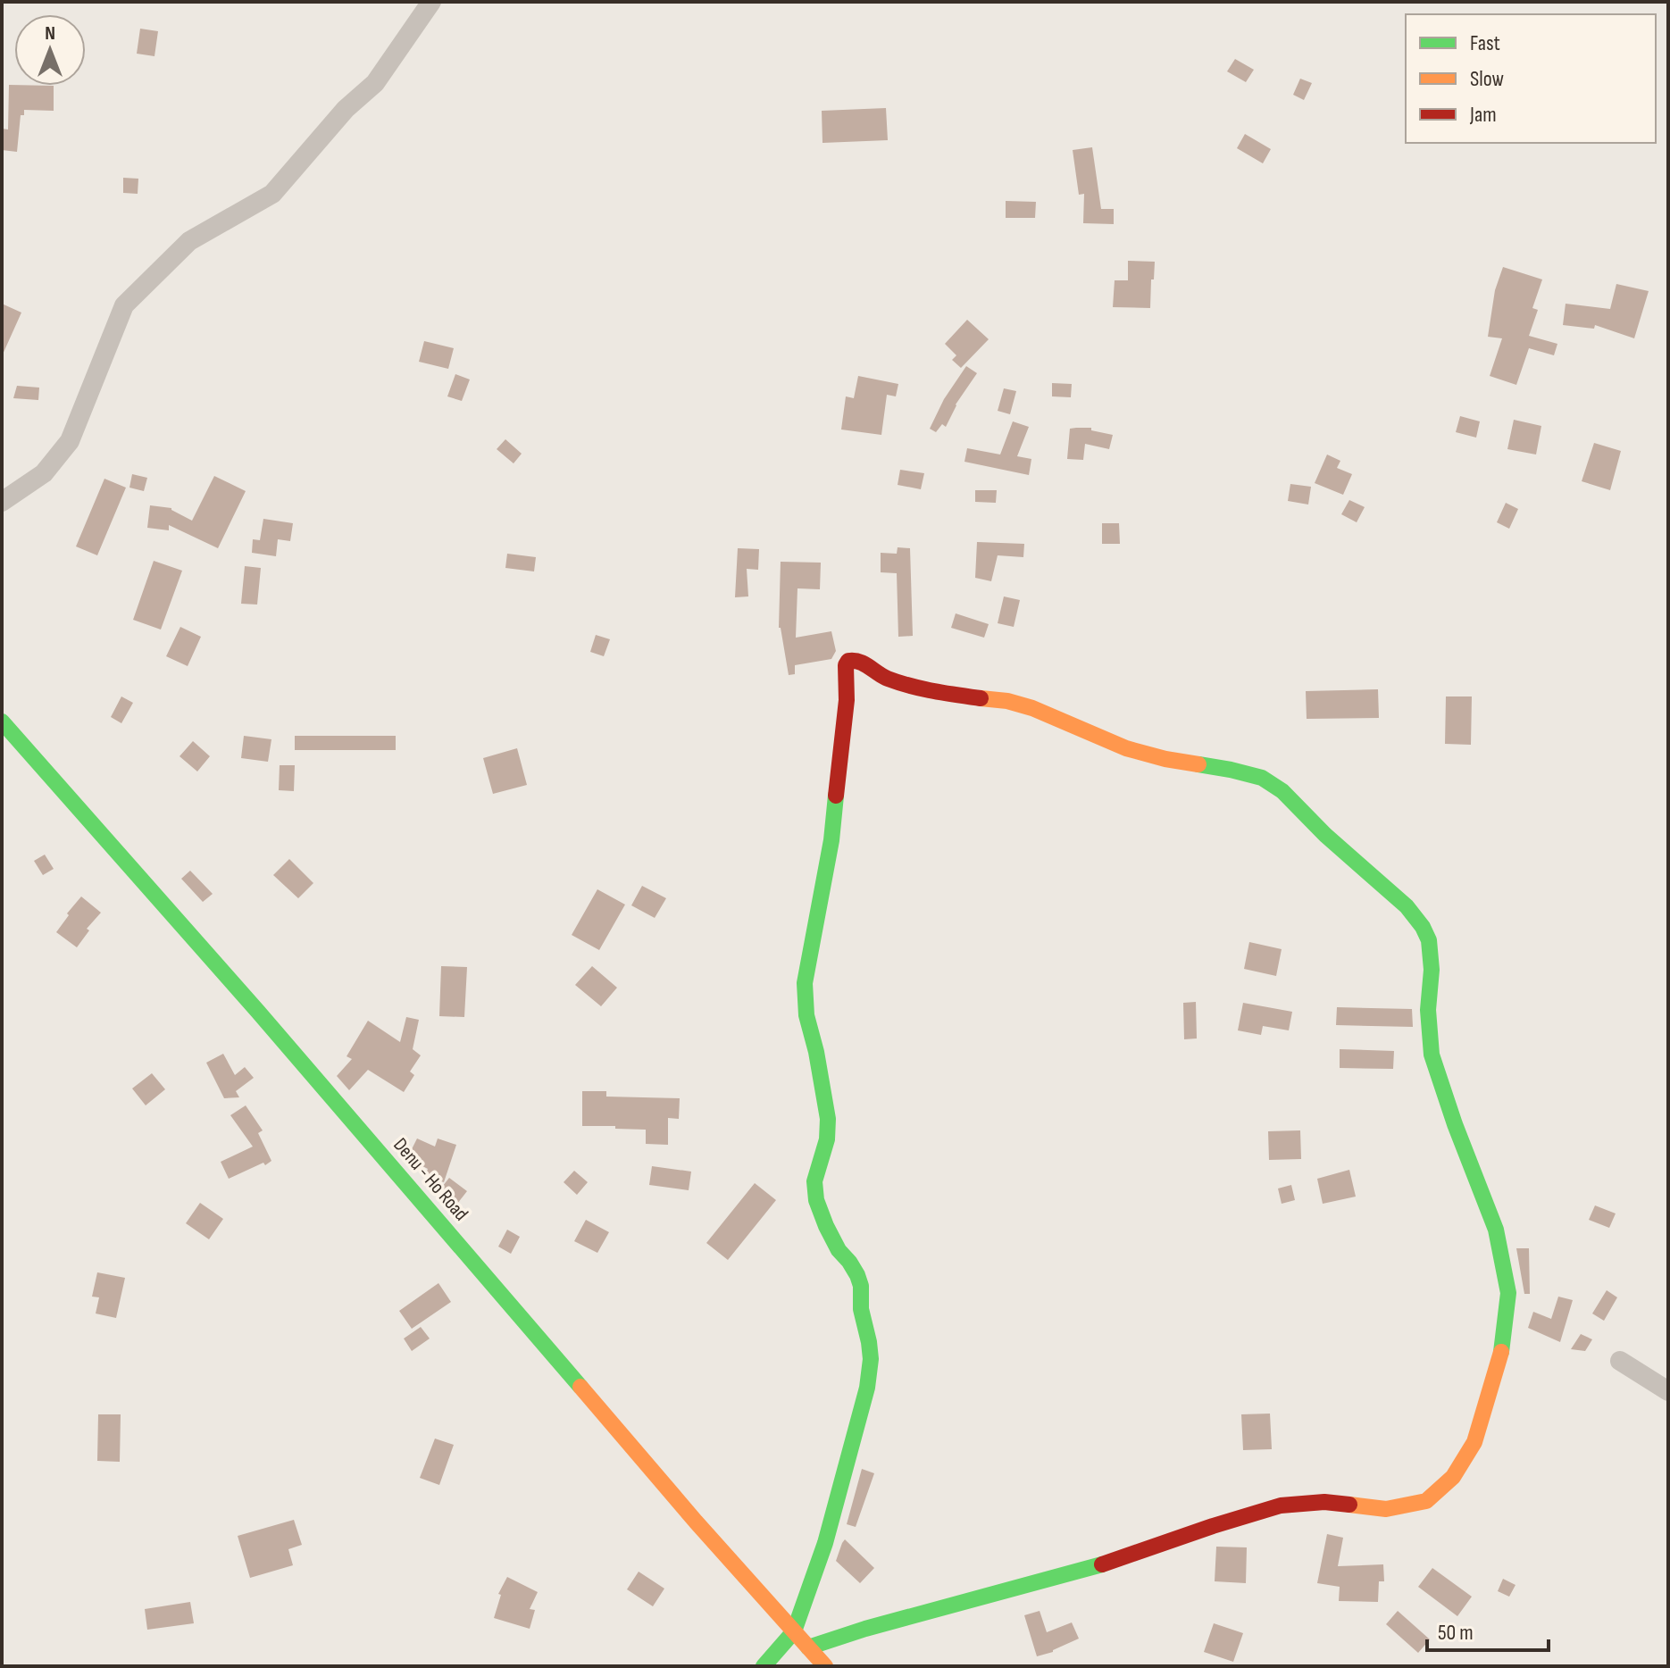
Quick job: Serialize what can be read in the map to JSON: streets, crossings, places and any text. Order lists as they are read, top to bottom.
{
  "streets": {
    "street": ["Denu - Ho Road"]
  },
  "legend": ["Fast", "Slow", "Jam"],
  "scale_bar": "50 m",
  "north": "top"
}
